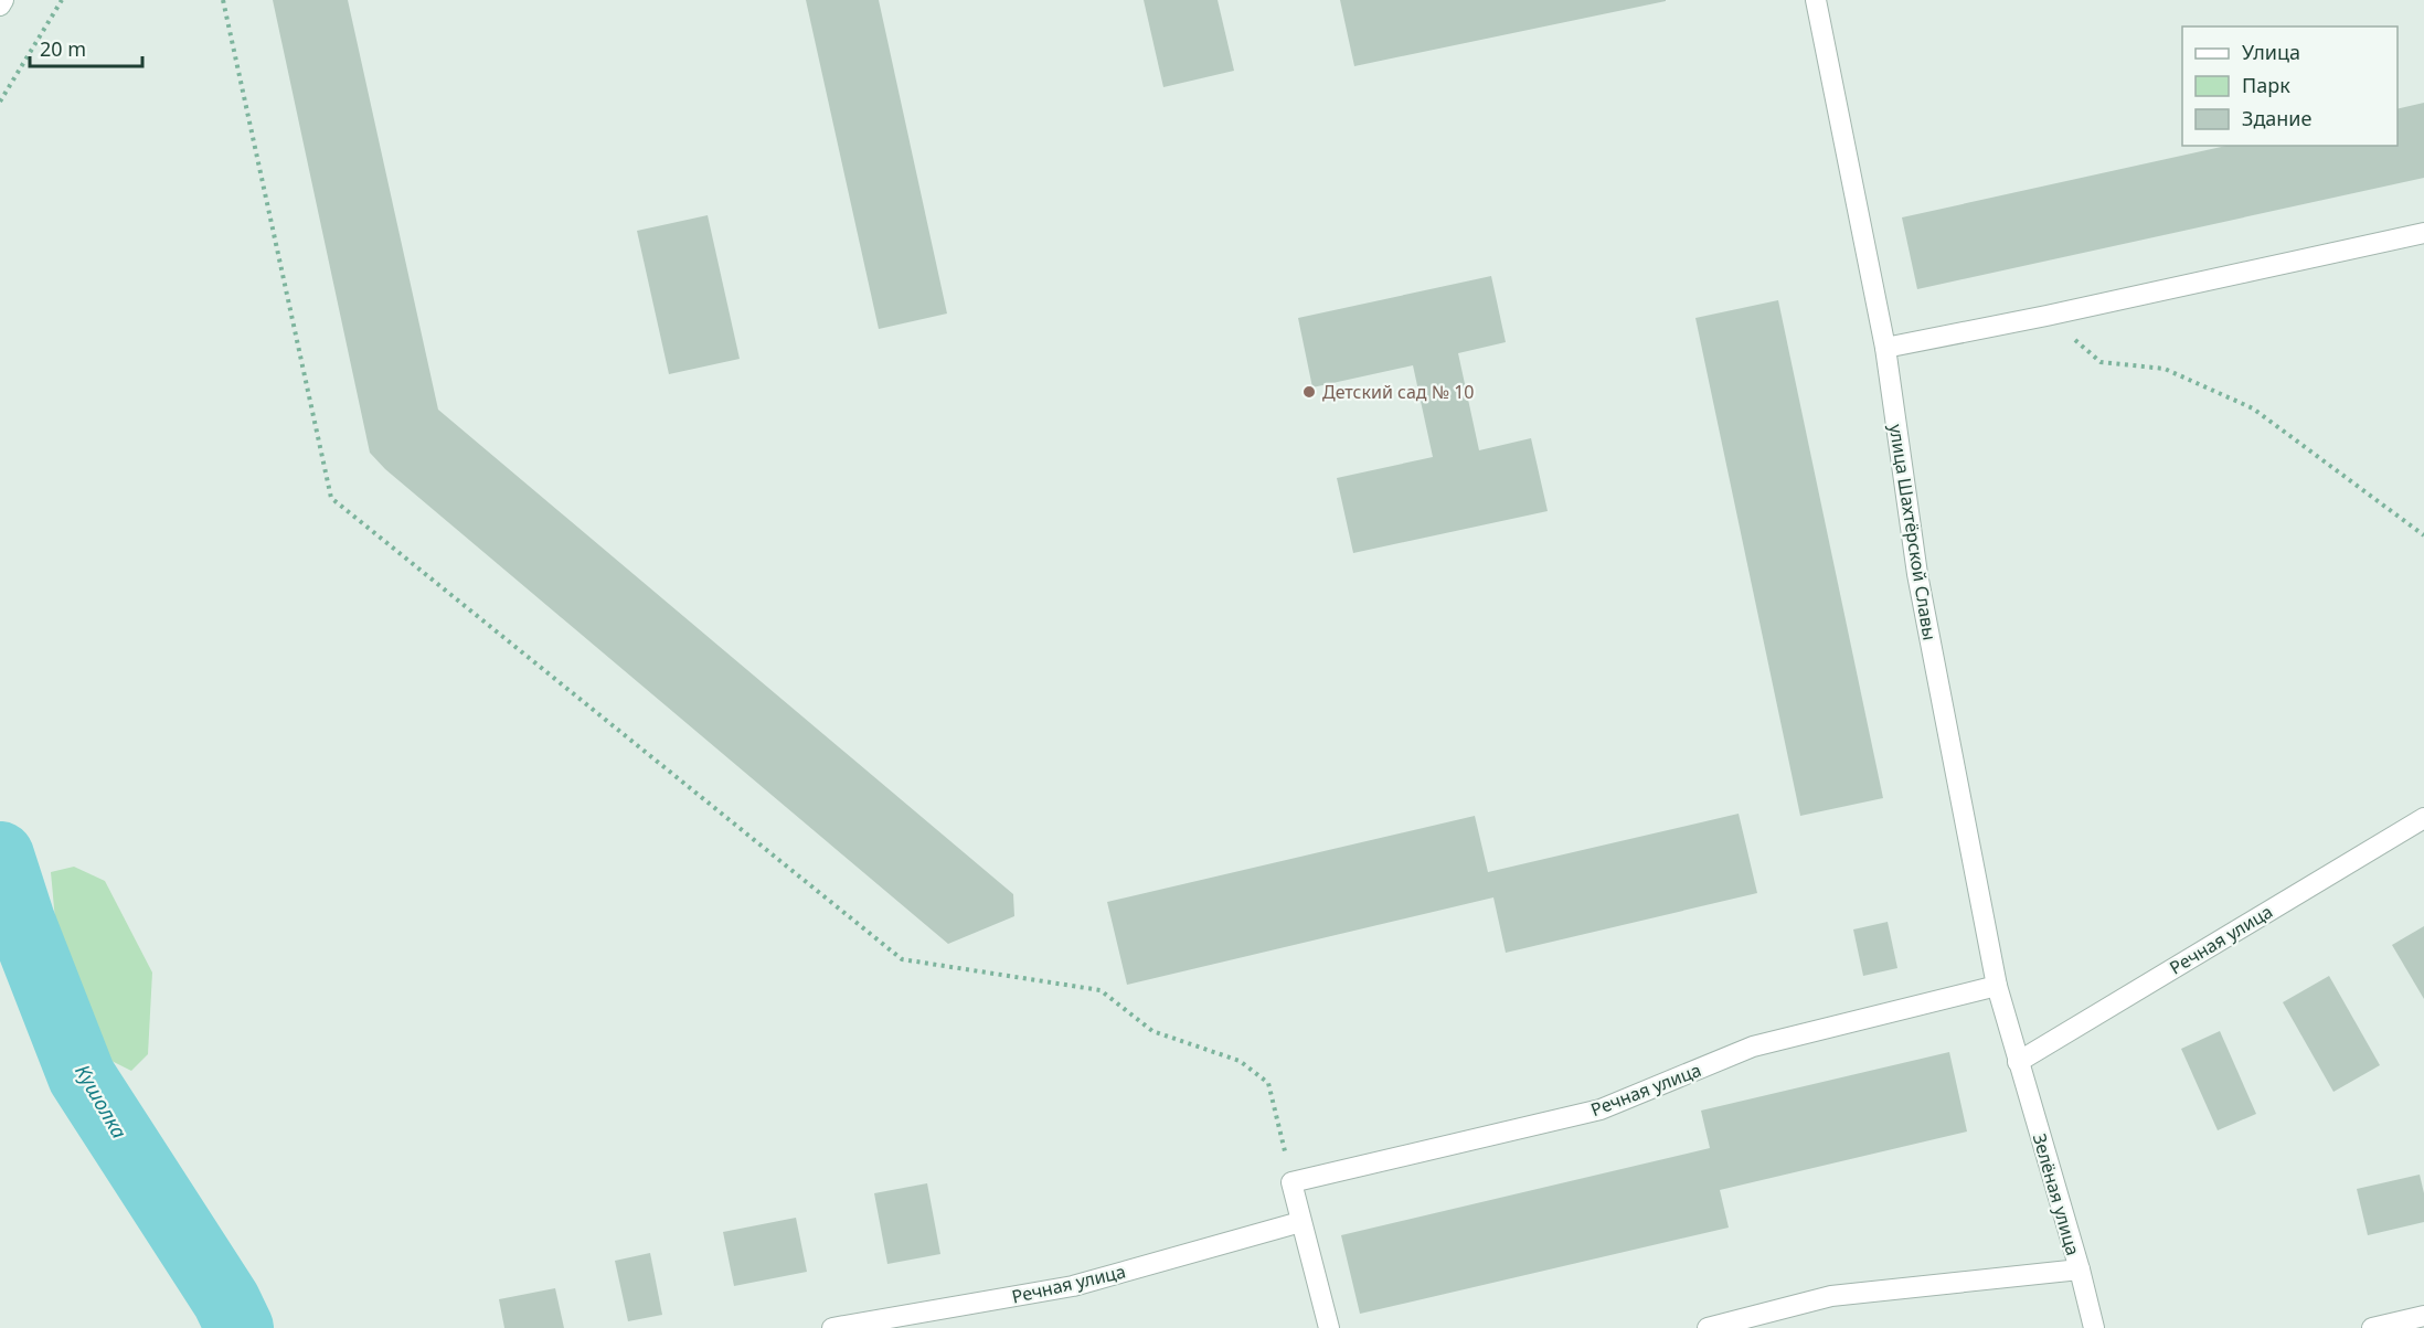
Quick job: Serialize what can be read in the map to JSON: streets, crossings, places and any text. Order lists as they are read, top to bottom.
{
  "streets": {
    "street": ["улица Шахтёрской Славы", "Речная улица", "Зелёная улица"]
  },
  "crossings": [
    ["улица Шахтёрской Славы", "Речная улица"],
    ["улица Шахтёрской Славы", "Зелёная улица"],
    ["Речная улица", "Зелёная улица"]
  ],
  "water": ["Кушолка"],
  "places": ["Детский сад № 10"],
  "legend": ["Улица", "Парк", "Здание"],
  "scale_bar": "20 m"
}
